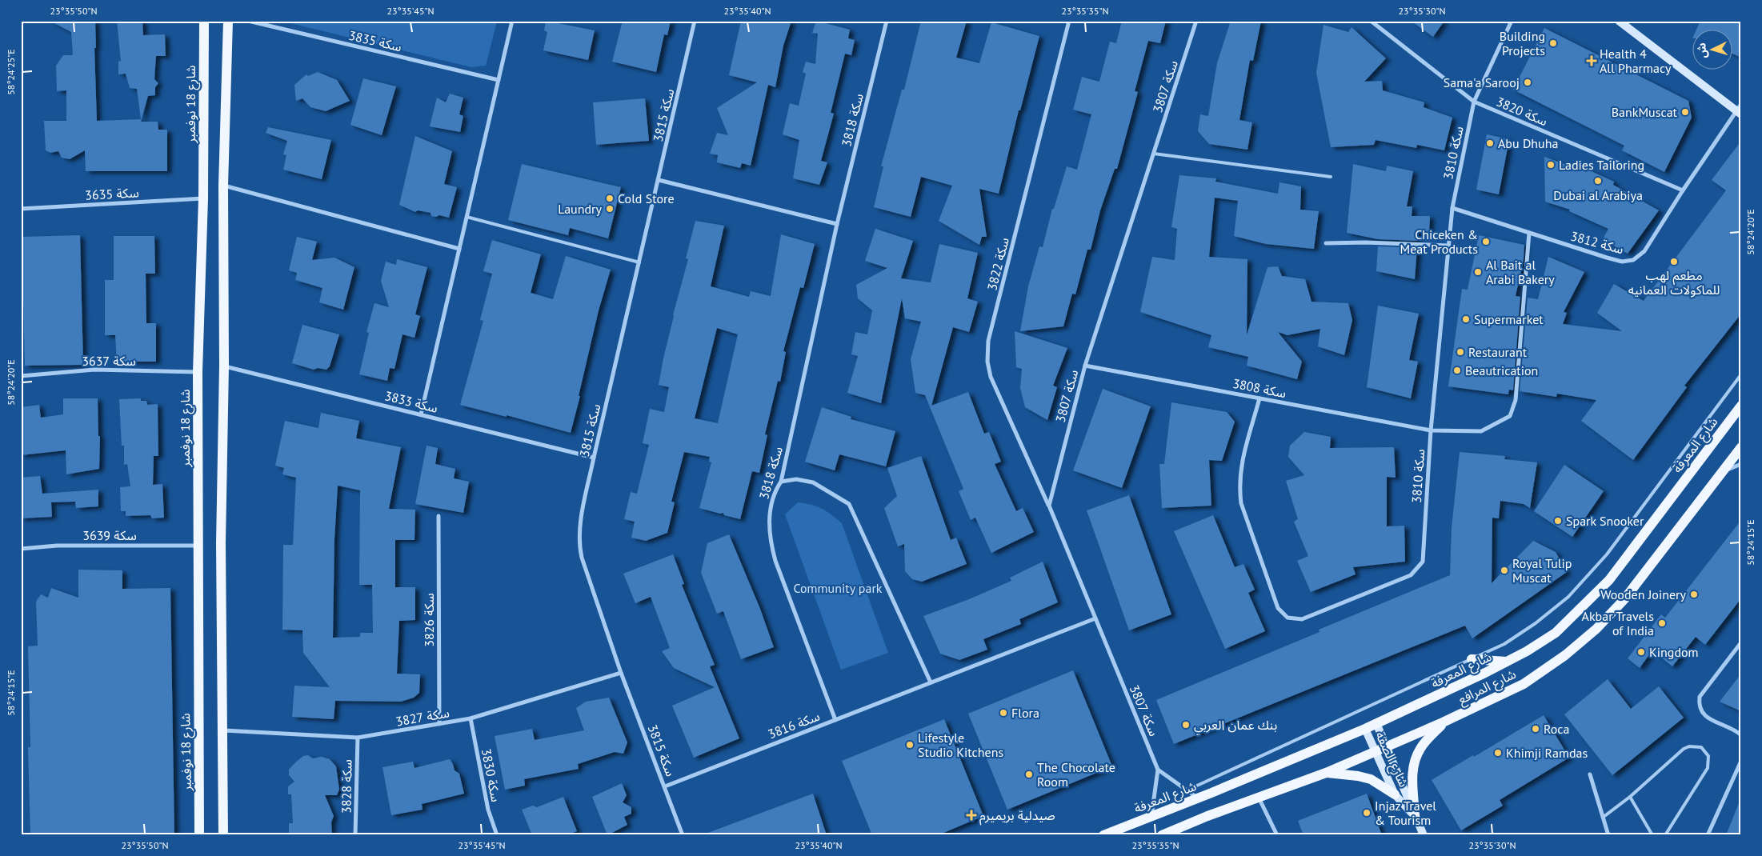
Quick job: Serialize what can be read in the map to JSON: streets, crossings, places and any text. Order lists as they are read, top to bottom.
{
  "streets": {
    "main road": ["شارع 18 نوفمبر", "شارع المعرفة", "شارع المرافع"],
    "street": [
      "سكة 3835",
      "سكة 3807",
      "سكة 3820",
      "سكة 3815",
      "سكة 3818",
      "سكة 3810",
      "سكة 3635",
      "سكة 3812",
      "سكة 3822",
      "سكة 3637",
      "سكة 3808",
      "سكة 3833",
      "سكة 3639",
      "سكة 3826",
      "سكة 3827",
      "سكة 3816",
      "شارع الصفة",
      "سكة 3830",
      "سكة 3828"
    ]
  },
  "crossings": [
    ["سكة 3807", "سكة 3822"],
    ["سكة 3807", "سكة 3808"],
    ["سكة 3807", "سكة 3816"],
    ["شارع 18 نوفمبر", "سكة 3635"],
    ["شارع 18 نوفمبر", "سكة 3637"],
    ["شارع 18 نوفمبر", "سكة 3639"],
    ["سكة 3820", "سكة 3810"],
    ["سكة 3820", "سكة 3812"],
    ["سكة 3815", "سكة 3833"],
    ["سكة 3815", "سكة 3827"],
    ["سكة 3815", "سكة 3816"],
    ["سكة 3818", "سكة 3816"],
    ["سكة 3810", "سكة 3812"],
    ["سكة 3810", "سكة 3808"],
    ["سكة 3812", "سكة 3808"],
    ["شارع المعرفة", "شارع الصفة"],
    ["سكة 3826", "سكة 3827"],
    ["شارع المرافع", "شارع الصفة"],
    ["سكة 3827", "سكة 3830"],
    ["سكة 3827", "سكة 3828"]
  ],
  "parks": ["Community park"],
  "places": {
    "other": [
      "Building Projects",
      "Sama'a Sarooj",
      "BankMuscat",
      "Abu Dhuha",
      "Ladies Tailoring",
      "Dubai al Arabiya",
      "Cold Store",
      "Laundry",
      "Chiceken & Meat Products",
      "مطعم لهب للماكولات العمانيه",
      "Al Bait al Arabi Bakery",
      "Supermarket",
      "Restaurant",
      "Beautrication",
      "Spark Snooker",
      "Royal Tulip Muscat",
      "Wooden Joinery",
      "Akbar Travels of India",
      "Kingdom",
      "Flora",
      "بنك عمان العربي",
      "Roca",
      "Lifestyle Studio Kitchens",
      "Khimji Ramdas",
      "The Chocolate Room",
      "Injaz Travel & Tourism"
    ],
    "health": ["Health 4 All Pharmacy", "صيدلية بريميرم"]
  },
  "north": "left",
  "coordinates": [
    "23°35'50\"N",
    "23°35'45\"N",
    "23°35'40\"N",
    "23°35'35\"N",
    "23°35'30\"N",
    "58°24'25\"E",
    "58°24'20\"E",
    "58°24'15\"E"
  ]
}
